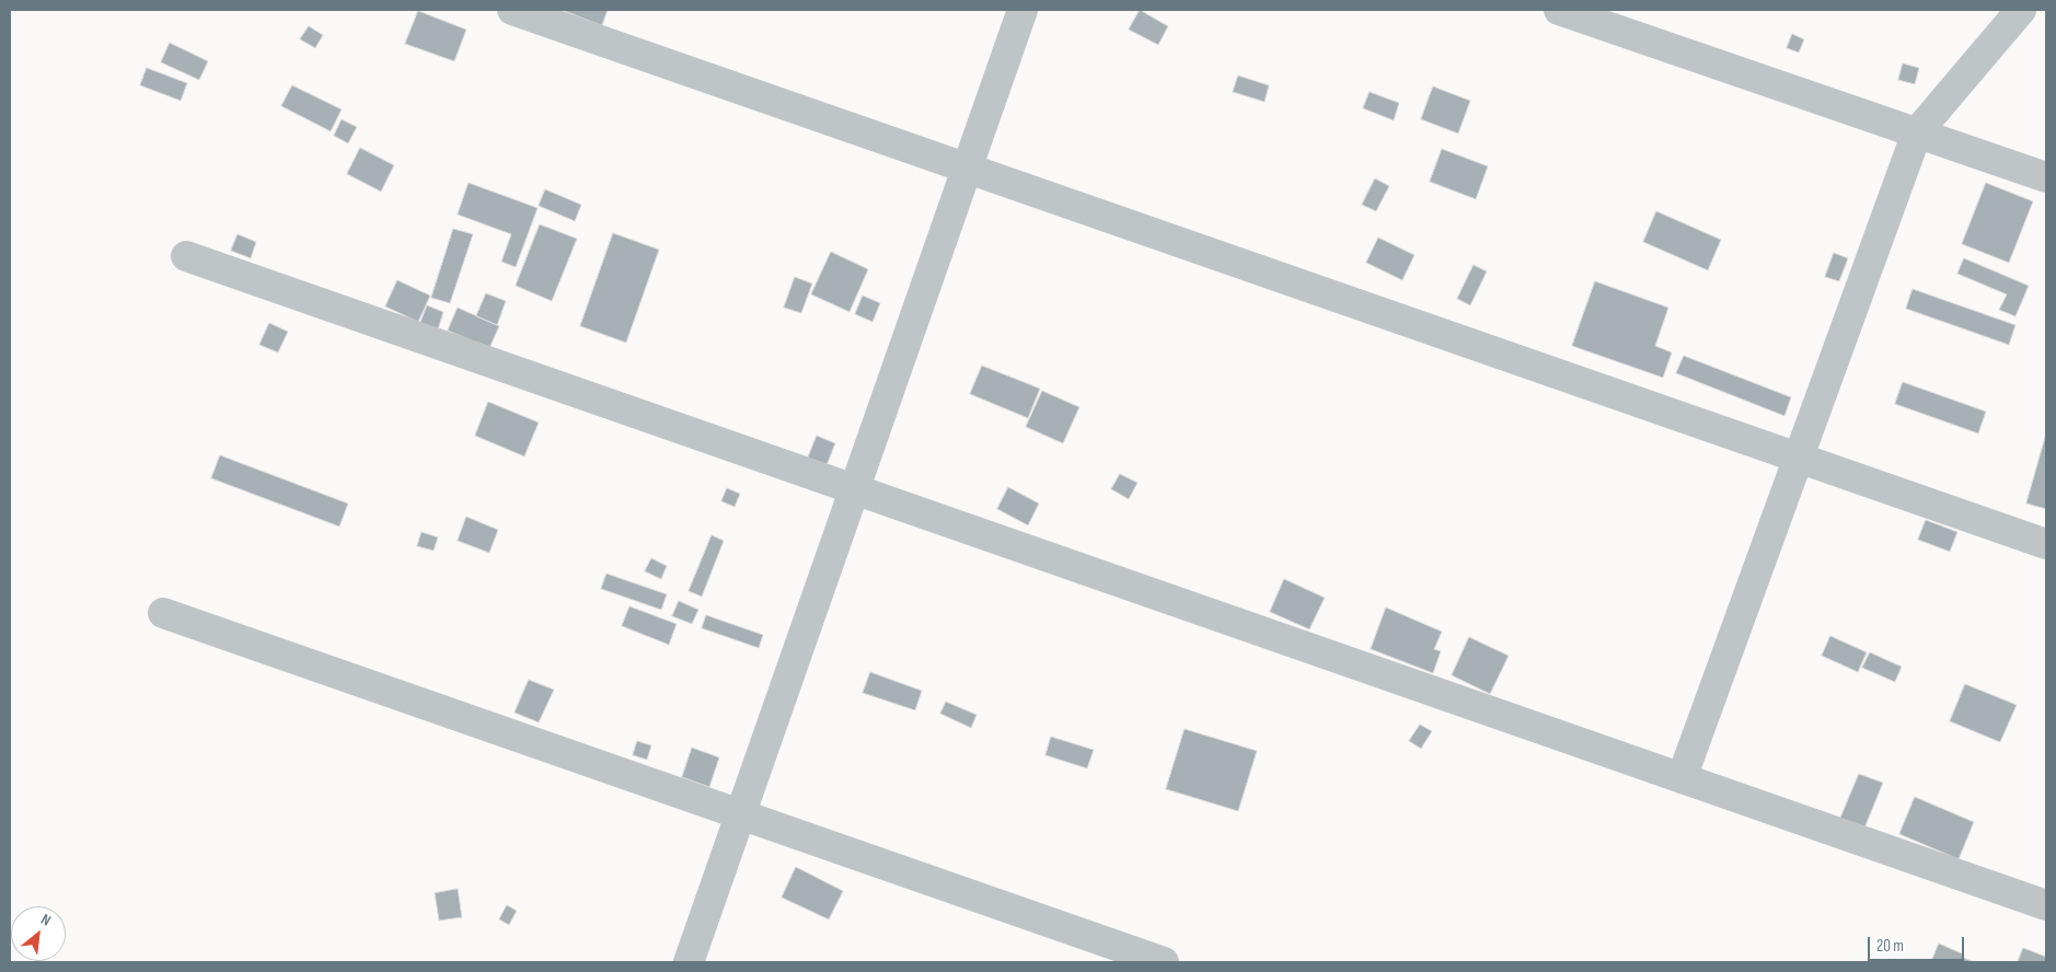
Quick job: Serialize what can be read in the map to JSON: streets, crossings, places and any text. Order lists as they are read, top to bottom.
{
  "scale_bar": "20 m",
  "north": "top right"
}
